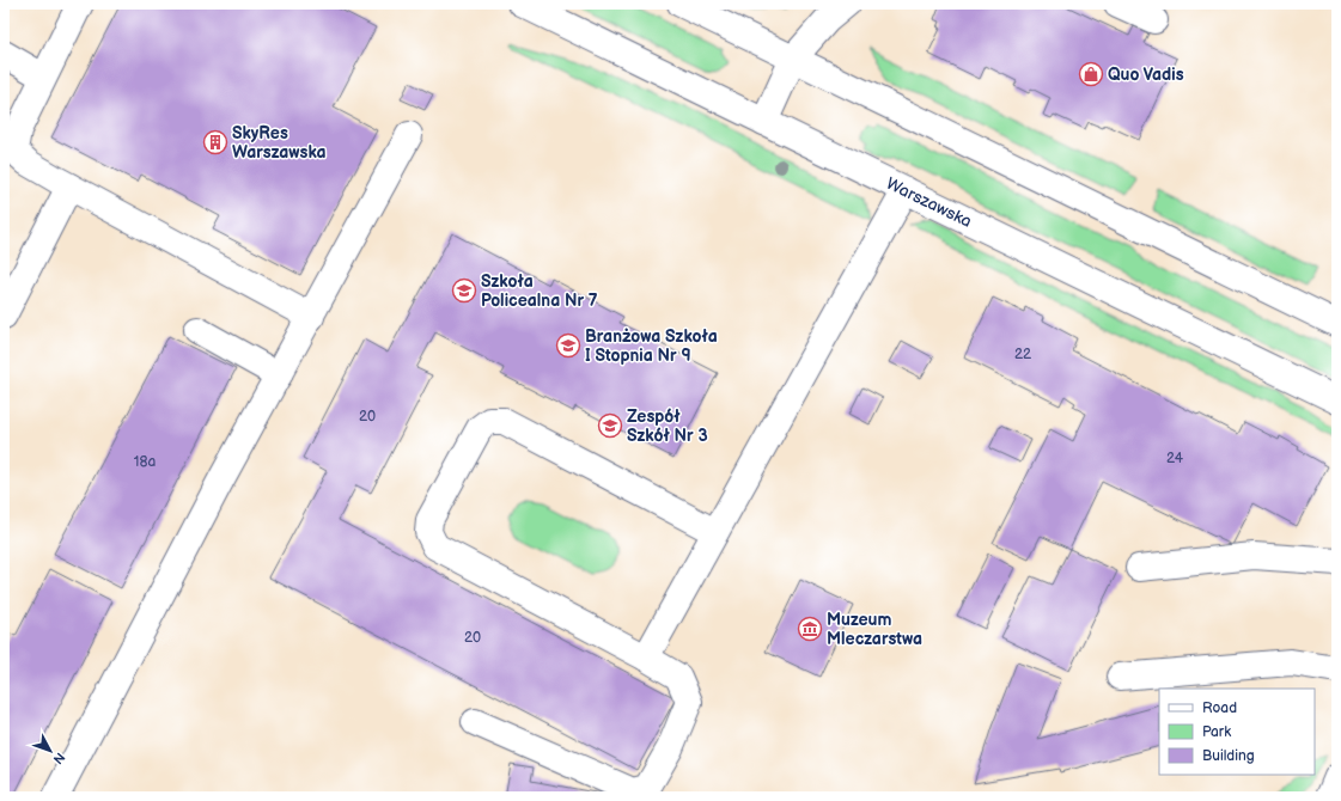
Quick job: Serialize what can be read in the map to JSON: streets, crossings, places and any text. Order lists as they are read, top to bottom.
{
  "streets": {
    "main road": ["Warszawska"]
  },
  "places": {
    "shop": ["Quo Vadis"],
    "building": ["SkyRes Warszawska"],
    "school or university": ["Szkoła Policealna Nr 7", "Branżowa Szkoła I Stopnia Nr 9", "Zespół Szkół Nr 3"],
    "museum": ["Muzeum Mleczarstwa"]
  },
  "house_numbers": [
    "22",
    "20",
    "24",
    "18a",
    "20"
  ],
  "legend": ["Road", "Park", "Building"],
  "north": "bottom right"
}
